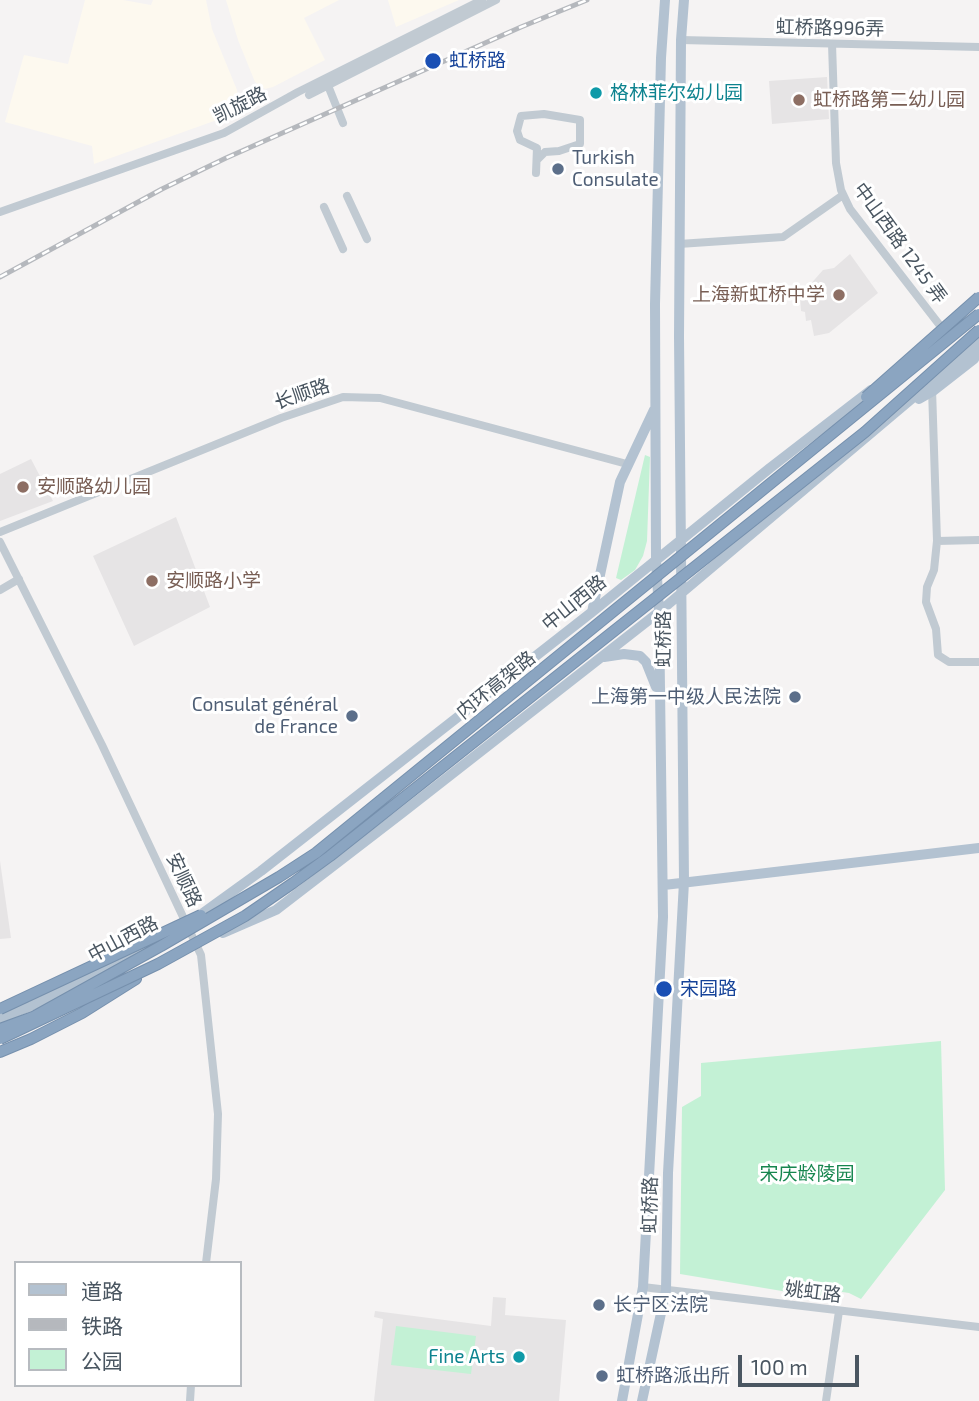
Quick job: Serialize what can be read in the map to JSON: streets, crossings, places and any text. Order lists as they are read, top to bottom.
{
  "streets": {
    "highway": ["内环高架路"],
    "main road": ["中山西路", "虹桥路"],
    "street": [
      "虹桥路996弄",
      "凯旋路",
      "中山西路 1245 弄",
      "长顺路",
      "安顺路",
      "姚虹路"
    ]
  },
  "crossings": [
    ["虹桥路996弄", "中山西路 1245 弄"],
    ["虹桥路996弄", "虹桥路"],
    ["中山西路 1245 弄", "中山西路"],
    ["中山西路", "虹桥路"],
    ["中山西路", "内环高架路"],
    ["中山西路", "安顺路"],
    ["虹桥路", "姚虹路"]
  ],
  "parks": ["宋庆龄陵园"],
  "places": [
    "虹桥路",
    "格林菲尔幼儿园",
    "虹桥路第二幼儿园",
    "Turkish Consulate",
    "上海新虹桥中学",
    "安顺路幼儿园",
    "安顺路小学",
    "上海第一中级人民法院",
    "Consulat général de France",
    "宋园路",
    "长宁区法院",
    "Fine Arts",
    "虹桥路派出所"
  ],
  "legend": ["道路", "铁路", "公园"],
  "scale_bar": "100 m"
}
